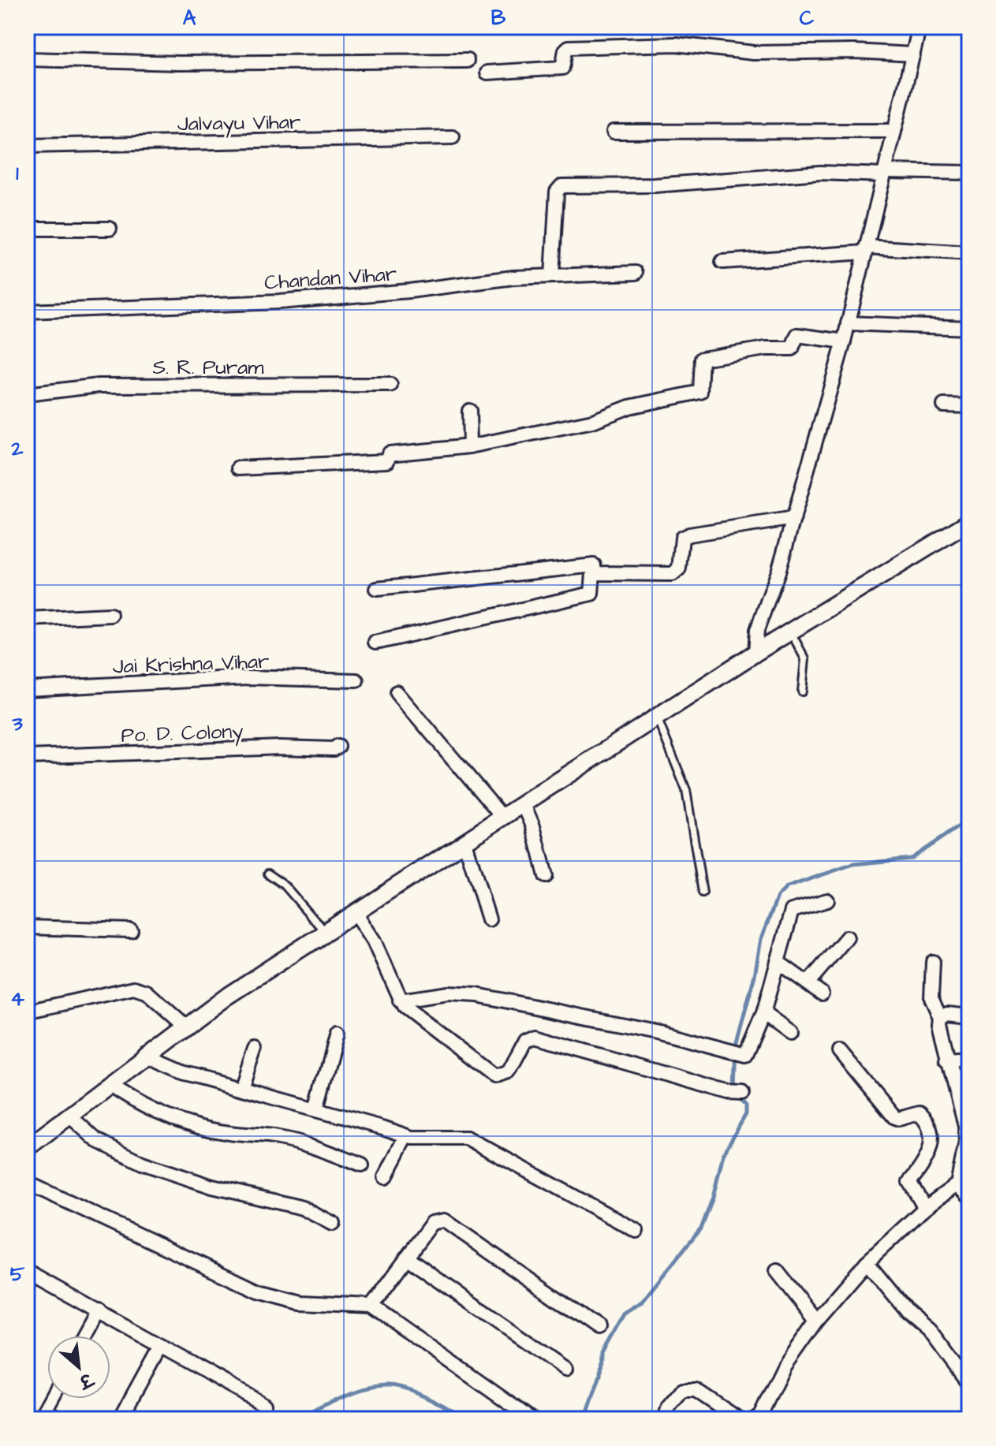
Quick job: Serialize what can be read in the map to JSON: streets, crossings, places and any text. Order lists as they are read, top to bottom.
{
  "streets": {
    "street": [
      "Jalvayu Vihar",
      "Chandan Vihar",
      "S. R. Puram",
      "Jai Krishna Vihar",
      "Po. D. Colony"
    ]
  },
  "north": "bottom right",
  "grid": {
    "columns": ["A", "B", "C"],
    "rows": [
      "1",
      "2",
      "3",
      "4",
      "5"
    ]
  }
}
